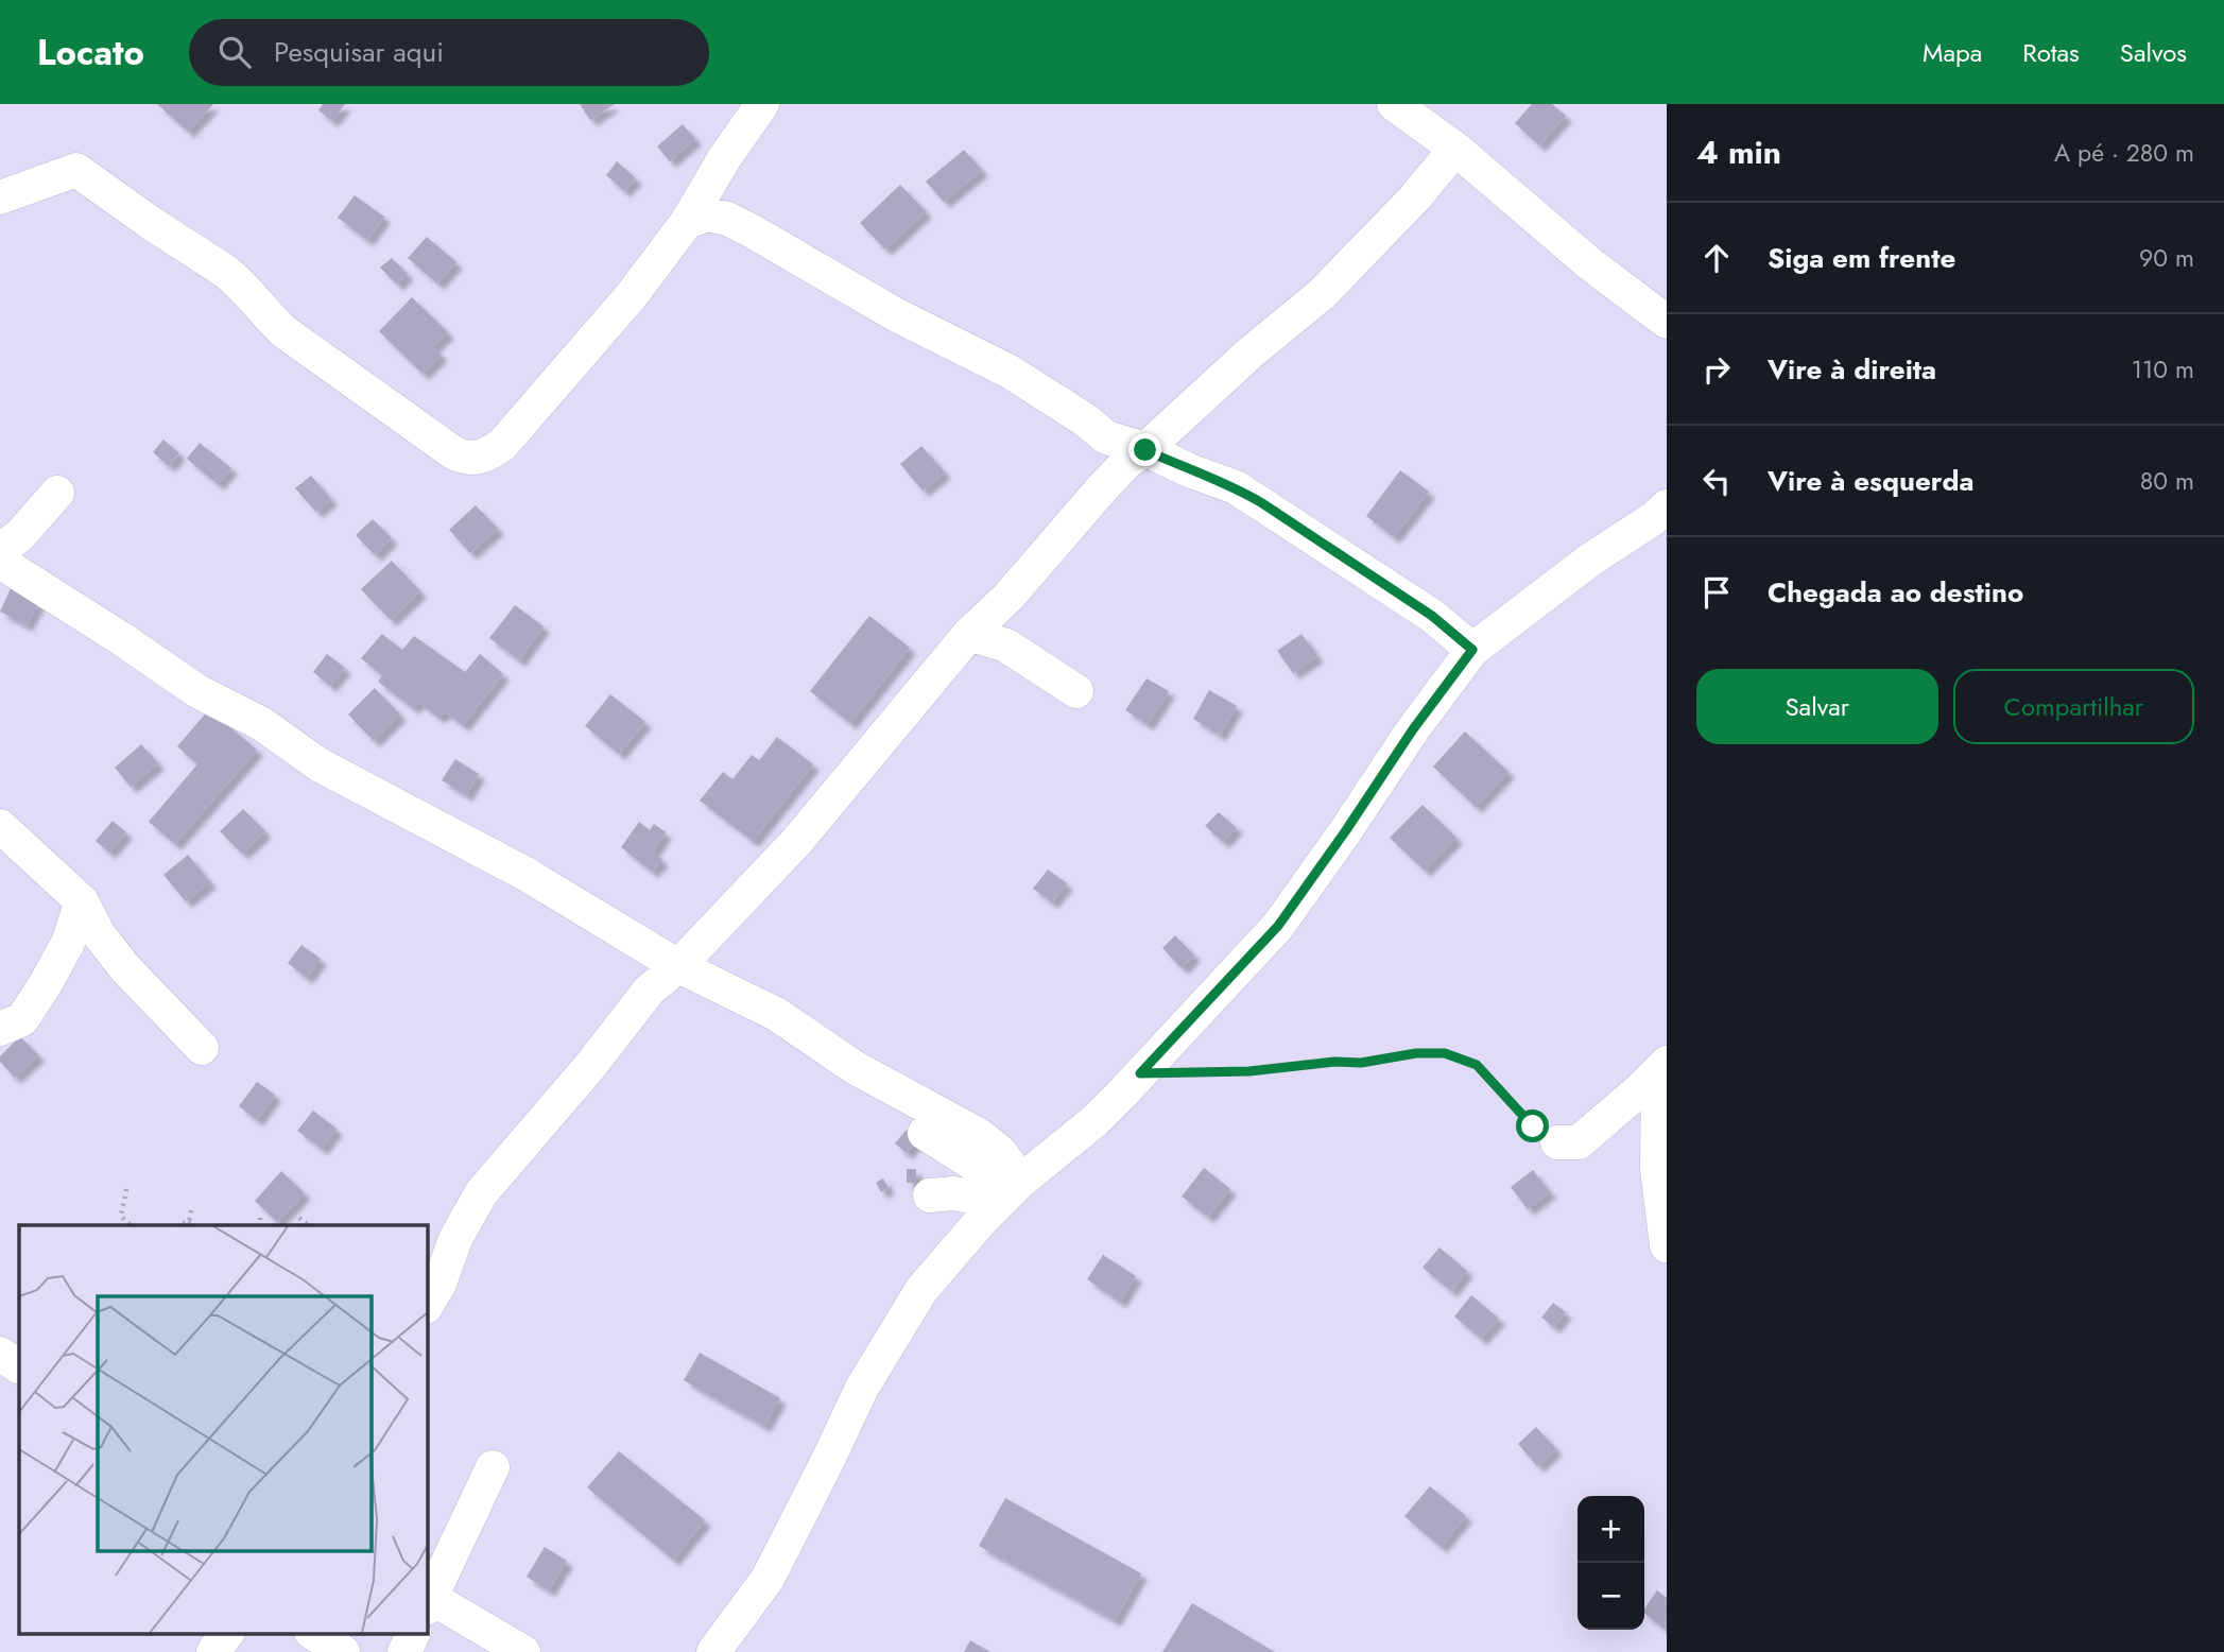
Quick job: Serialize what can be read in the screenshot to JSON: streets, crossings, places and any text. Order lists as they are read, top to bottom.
{
  "page": {
    "header": "Locato",
    "search": "Pesquisar aqui",
    "nav": ["Mapa", "Rotas", "Salvos"],
    "heading": ["4 min", "A pé · 280 m"],
    "list": [
      ["Siga em frente", "90 m"],
      ["Vire à direita", "110 m"],
      ["Vire à esquerda", "80 m"],
      "Chegada ao destino"
    ],
    "buttons": ["Salvar", "Compartilhar"],
    "map_buttons": ["+", "−"]
  }
}
